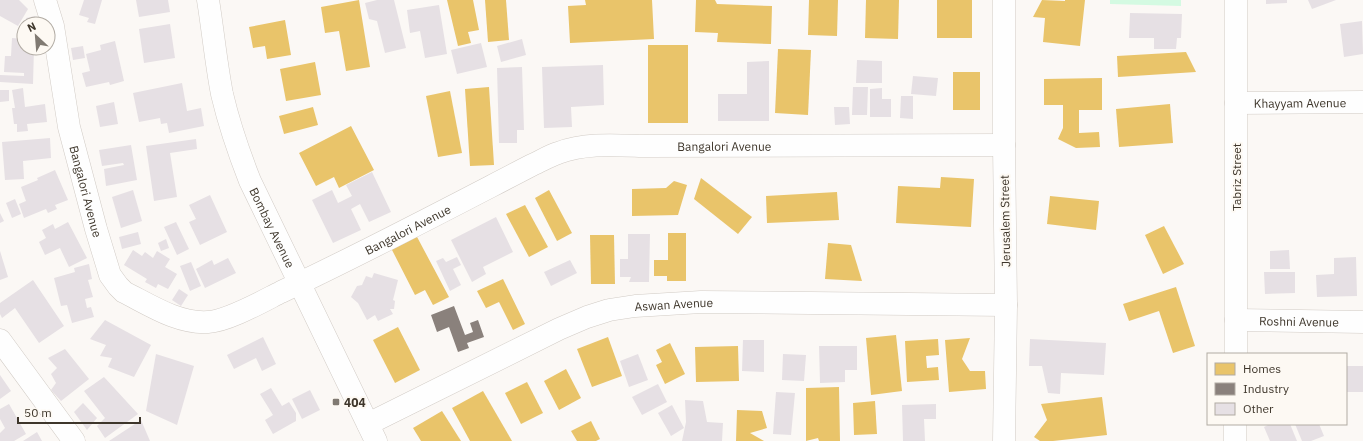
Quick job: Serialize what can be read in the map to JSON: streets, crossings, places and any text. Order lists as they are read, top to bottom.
{
  "streets": {
    "street": [
      "Khayyam Avenue",
      "Bangalori Avenue",
      "Tabriz Street",
      "Jerusalem Street",
      "Bombay Avenue",
      "Aswan Avenue",
      "Roshni Avenue"
    ]
  },
  "crossings": [
    ["Khayyam Avenue", "Tabriz Street"],
    ["Bangalori Avenue", "Jerusalem Street"],
    ["Bangalori Avenue", "Bombay Avenue"],
    ["Tabriz Street", "Roshni Avenue"],
    ["Jerusalem Street", "Aswan Avenue"],
    ["Bombay Avenue", "Aswan Avenue"]
  ],
  "places": {
    "transit": ["404"]
  },
  "legend": ["Homes", "Industry", "Other"],
  "scale_bar": "50 m",
  "north": "top left"
}
